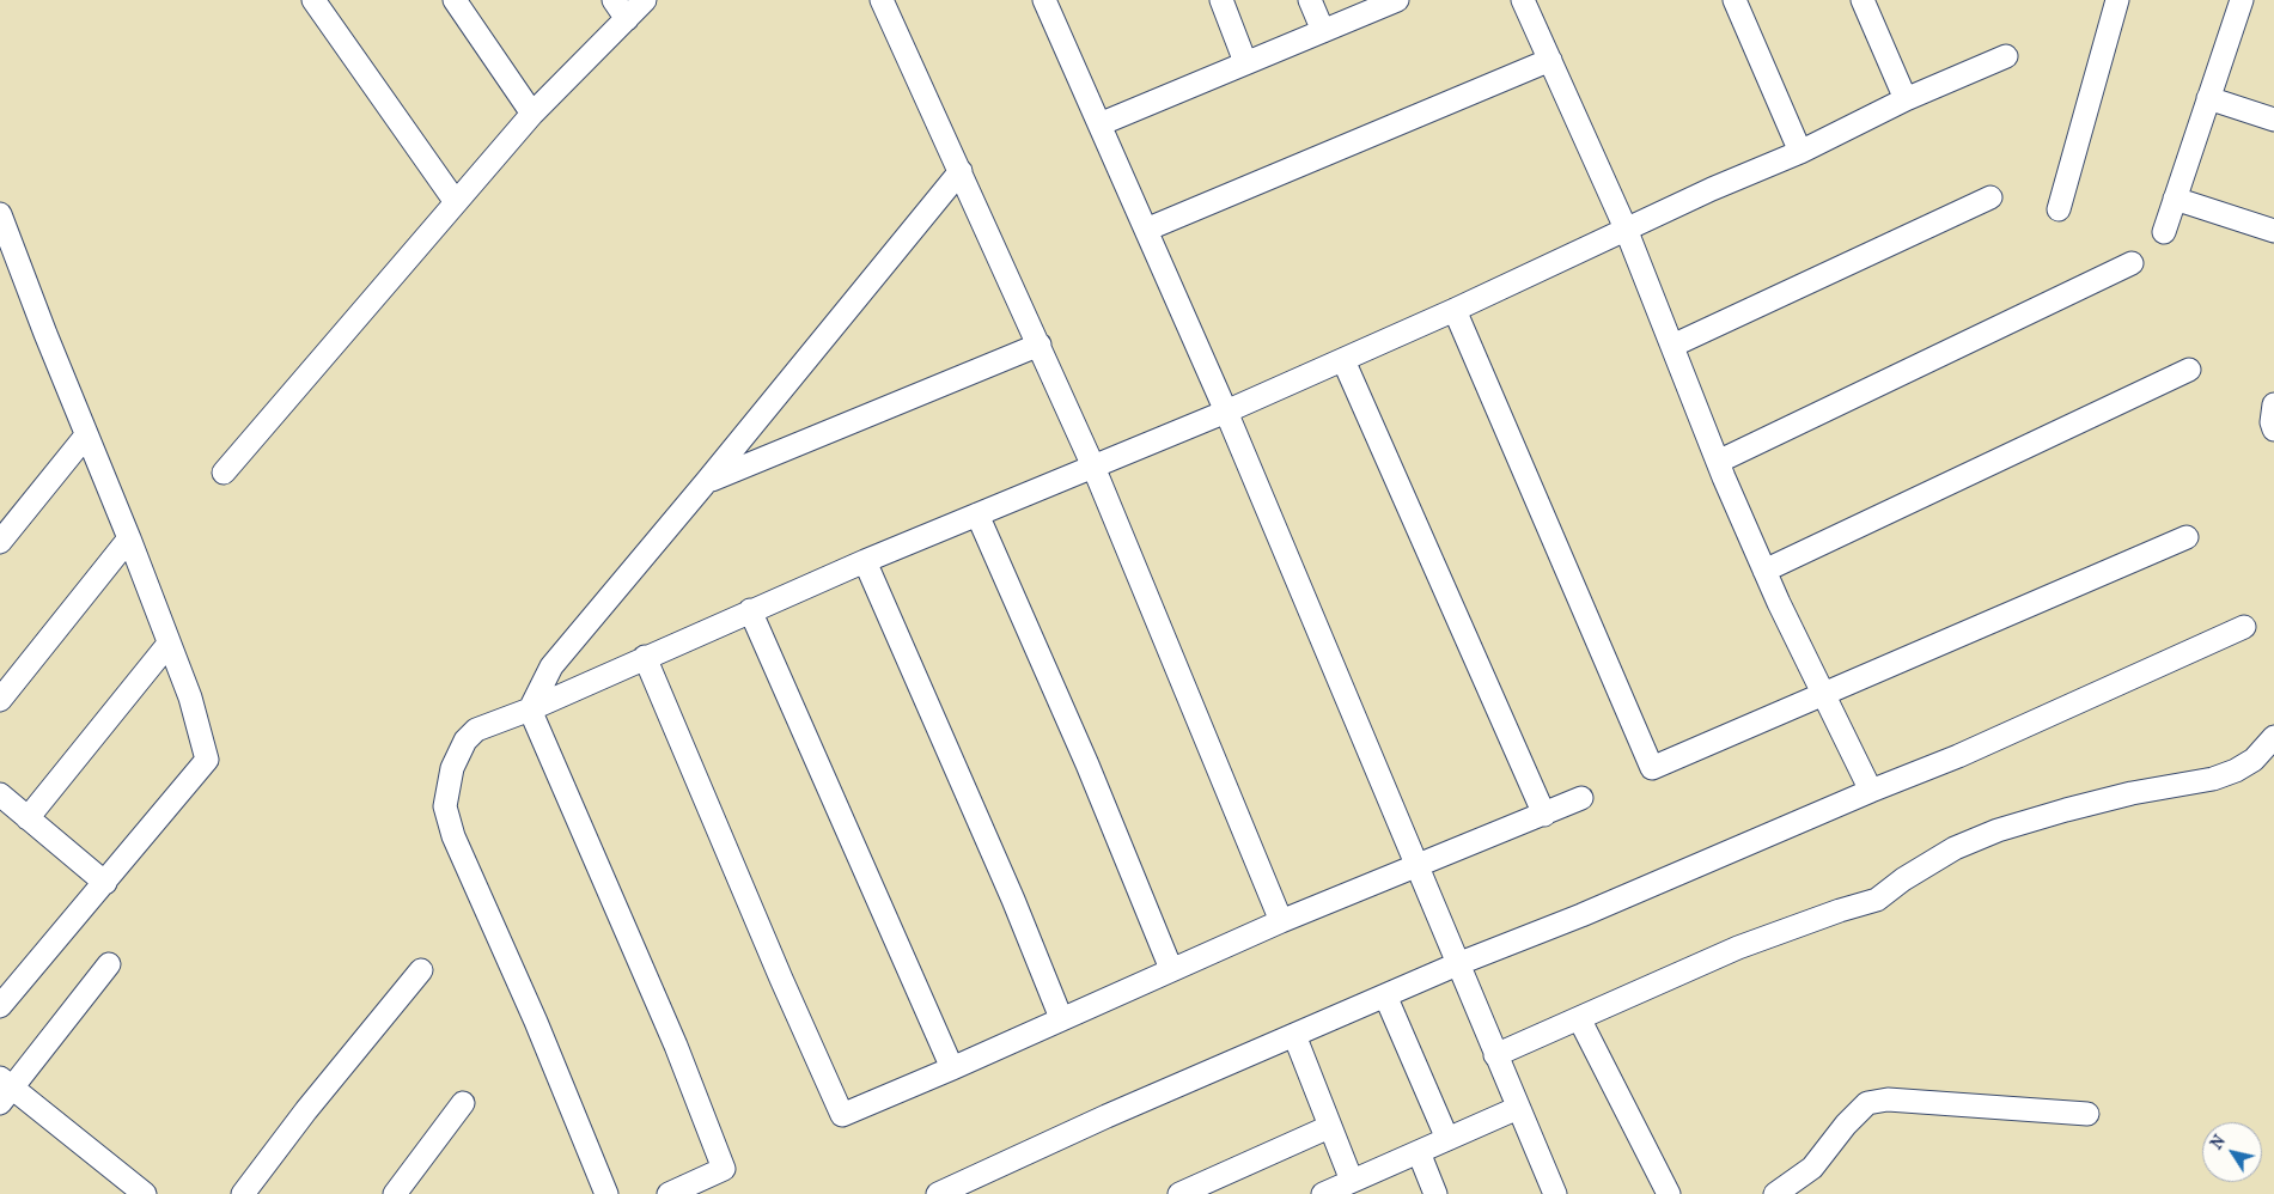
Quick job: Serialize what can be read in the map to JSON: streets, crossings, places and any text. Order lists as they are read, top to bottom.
{
  "north": "top left"
}
